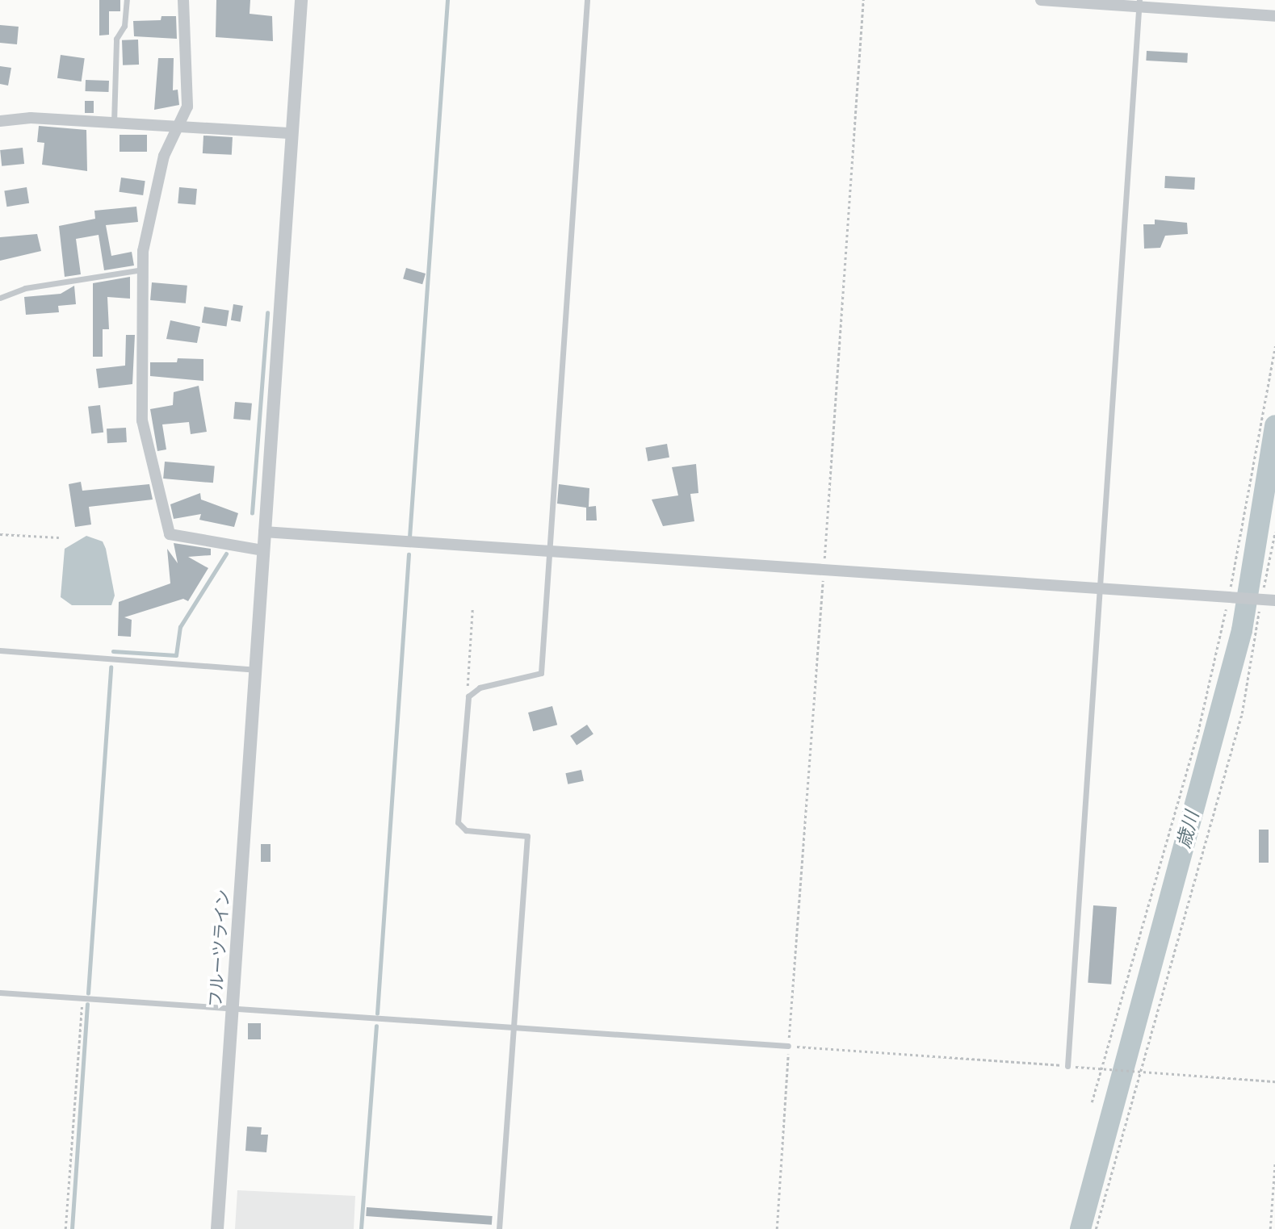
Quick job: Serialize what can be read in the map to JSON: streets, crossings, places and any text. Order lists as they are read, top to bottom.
{
  "streets": {
    "street": ["フルーツライン"]
  },
  "water": ["歳川"]
}
